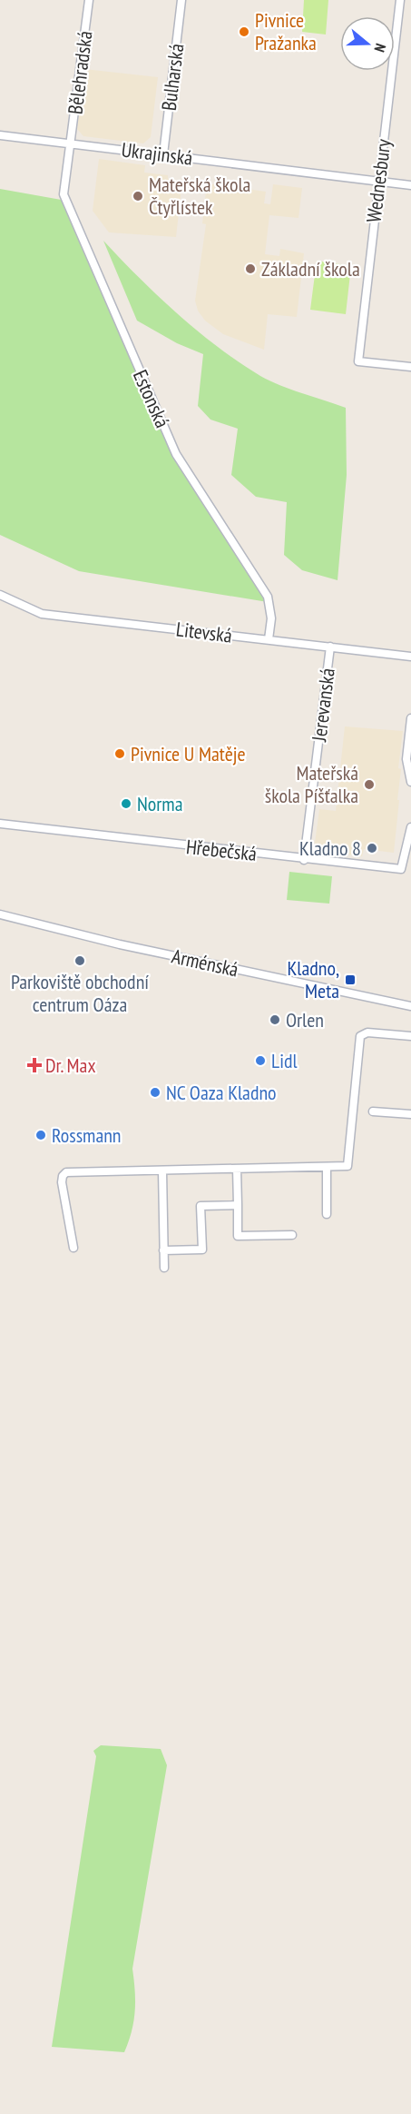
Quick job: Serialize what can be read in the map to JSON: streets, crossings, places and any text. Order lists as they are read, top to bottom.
{
  "streets": {
    "street": [
      "Bělehradská",
      "Bulharská",
      "Ukrajinská",
      "Wednesbury",
      "Estonská",
      "Litevská",
      "Jerevanská",
      "Hřebečská",
      "Arménská"
    ]
  },
  "crossings": [
    ["Bělehradská", "Ukrajinská"],
    ["Bělehradská", "Estonská"],
    ["Bulharská", "Ukrajinská"],
    ["Ukrajinská", "Wednesbury"],
    ["Ukrajinská", "Estonská"],
    ["Estonská", "Litevská"],
    ["Litevská", "Jerevanská"],
    ["Jerevanská", "Hřebečská"]
  ],
  "places": {
    "other": [
      "Pivnice Pražanka",
      "Mateřská škola Čtyřlístek",
      "Základní škola",
      "Pivnice U Matěje",
      "Mateřská škola Píšťalka",
      "Norma",
      "Kladno 8",
      "Parkoviště obchodní centrum Oáza",
      "Orlen",
      "Lidl",
      "NC Oaza Kladno",
      "Rossmann"
    ],
    "transit": ["Kladno, Meta"],
    "health": ["Dr. Max"]
  },
  "north": "right"
}
